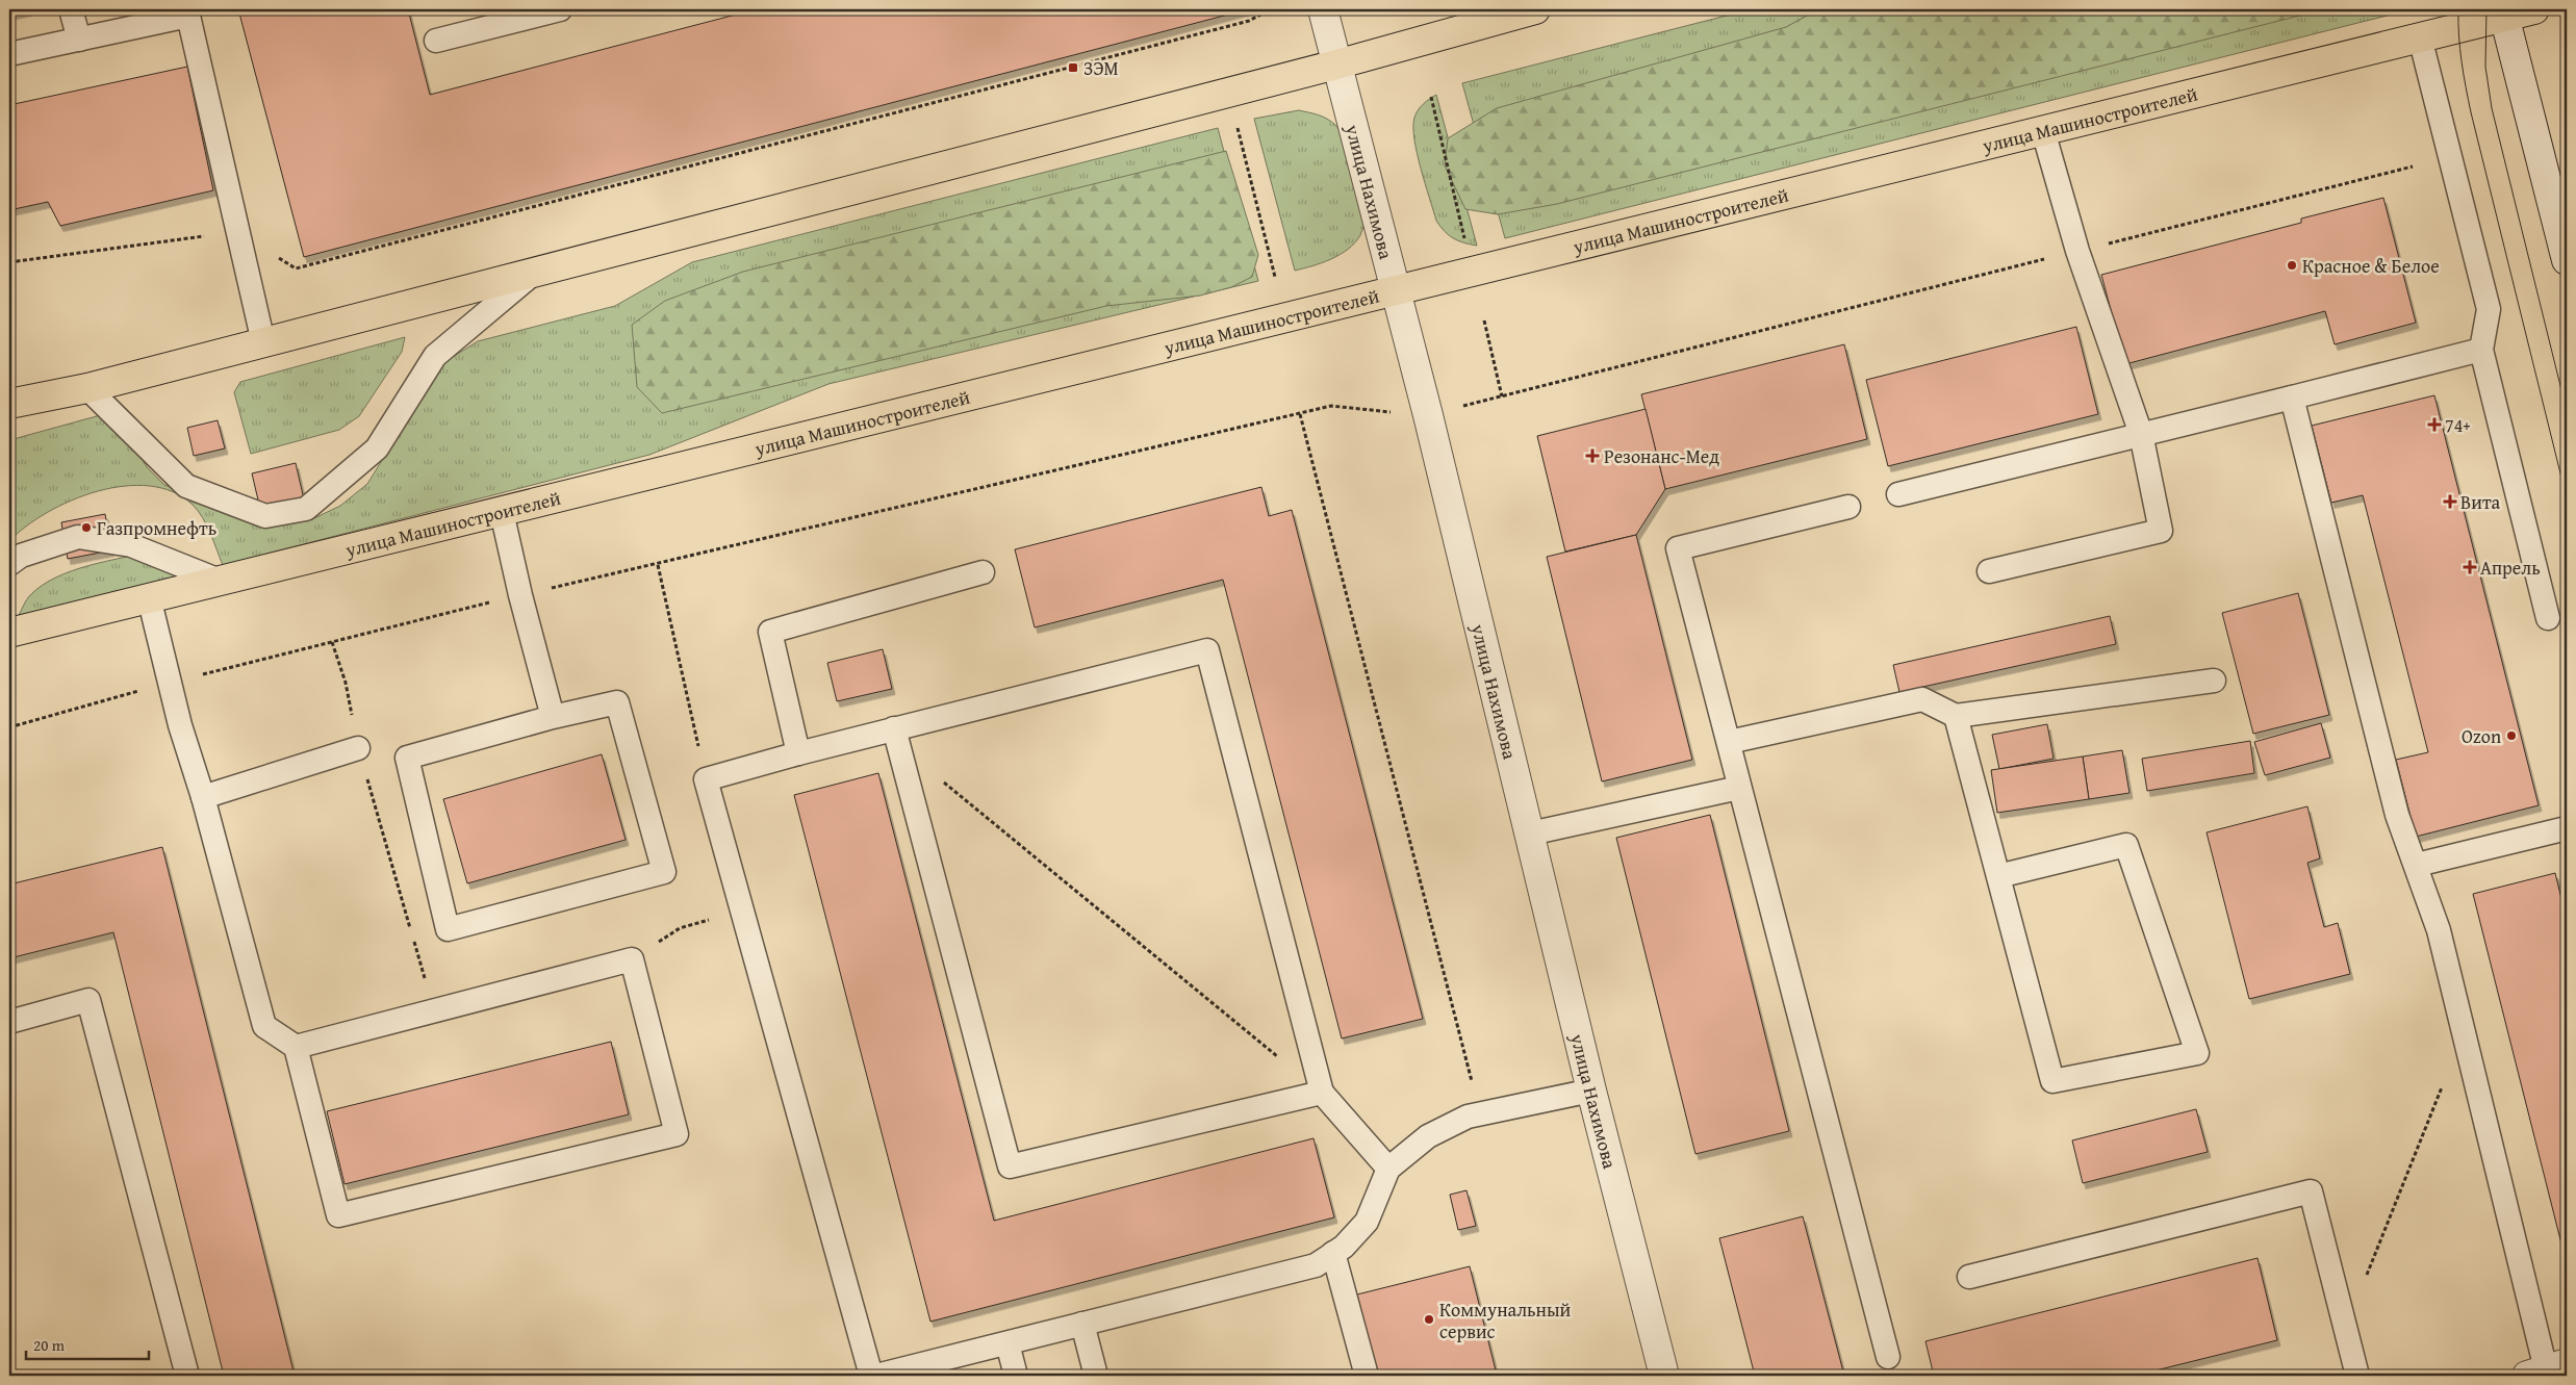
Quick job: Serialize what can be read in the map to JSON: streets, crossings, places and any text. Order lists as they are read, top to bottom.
{
  "streets": {
    "main road": ["улица Машиностроителей"],
    "street": ["улица Нахимова"]
  },
  "crossings": [
    ["улица Машиностроителей", "улица Нахимова"]
  ],
  "places": {
    "transit": ["ЗЭМ"],
    "other": [
      "Красное & Белое",
      "Газпромнефть",
      "Ozon",
      "Коммунальный сервис"
    ],
    "health": [
      "74+",
      "Резонанс-Мед",
      "Вита",
      "Апрель"
    ]
  },
  "scale_bar": "20 m"
}
